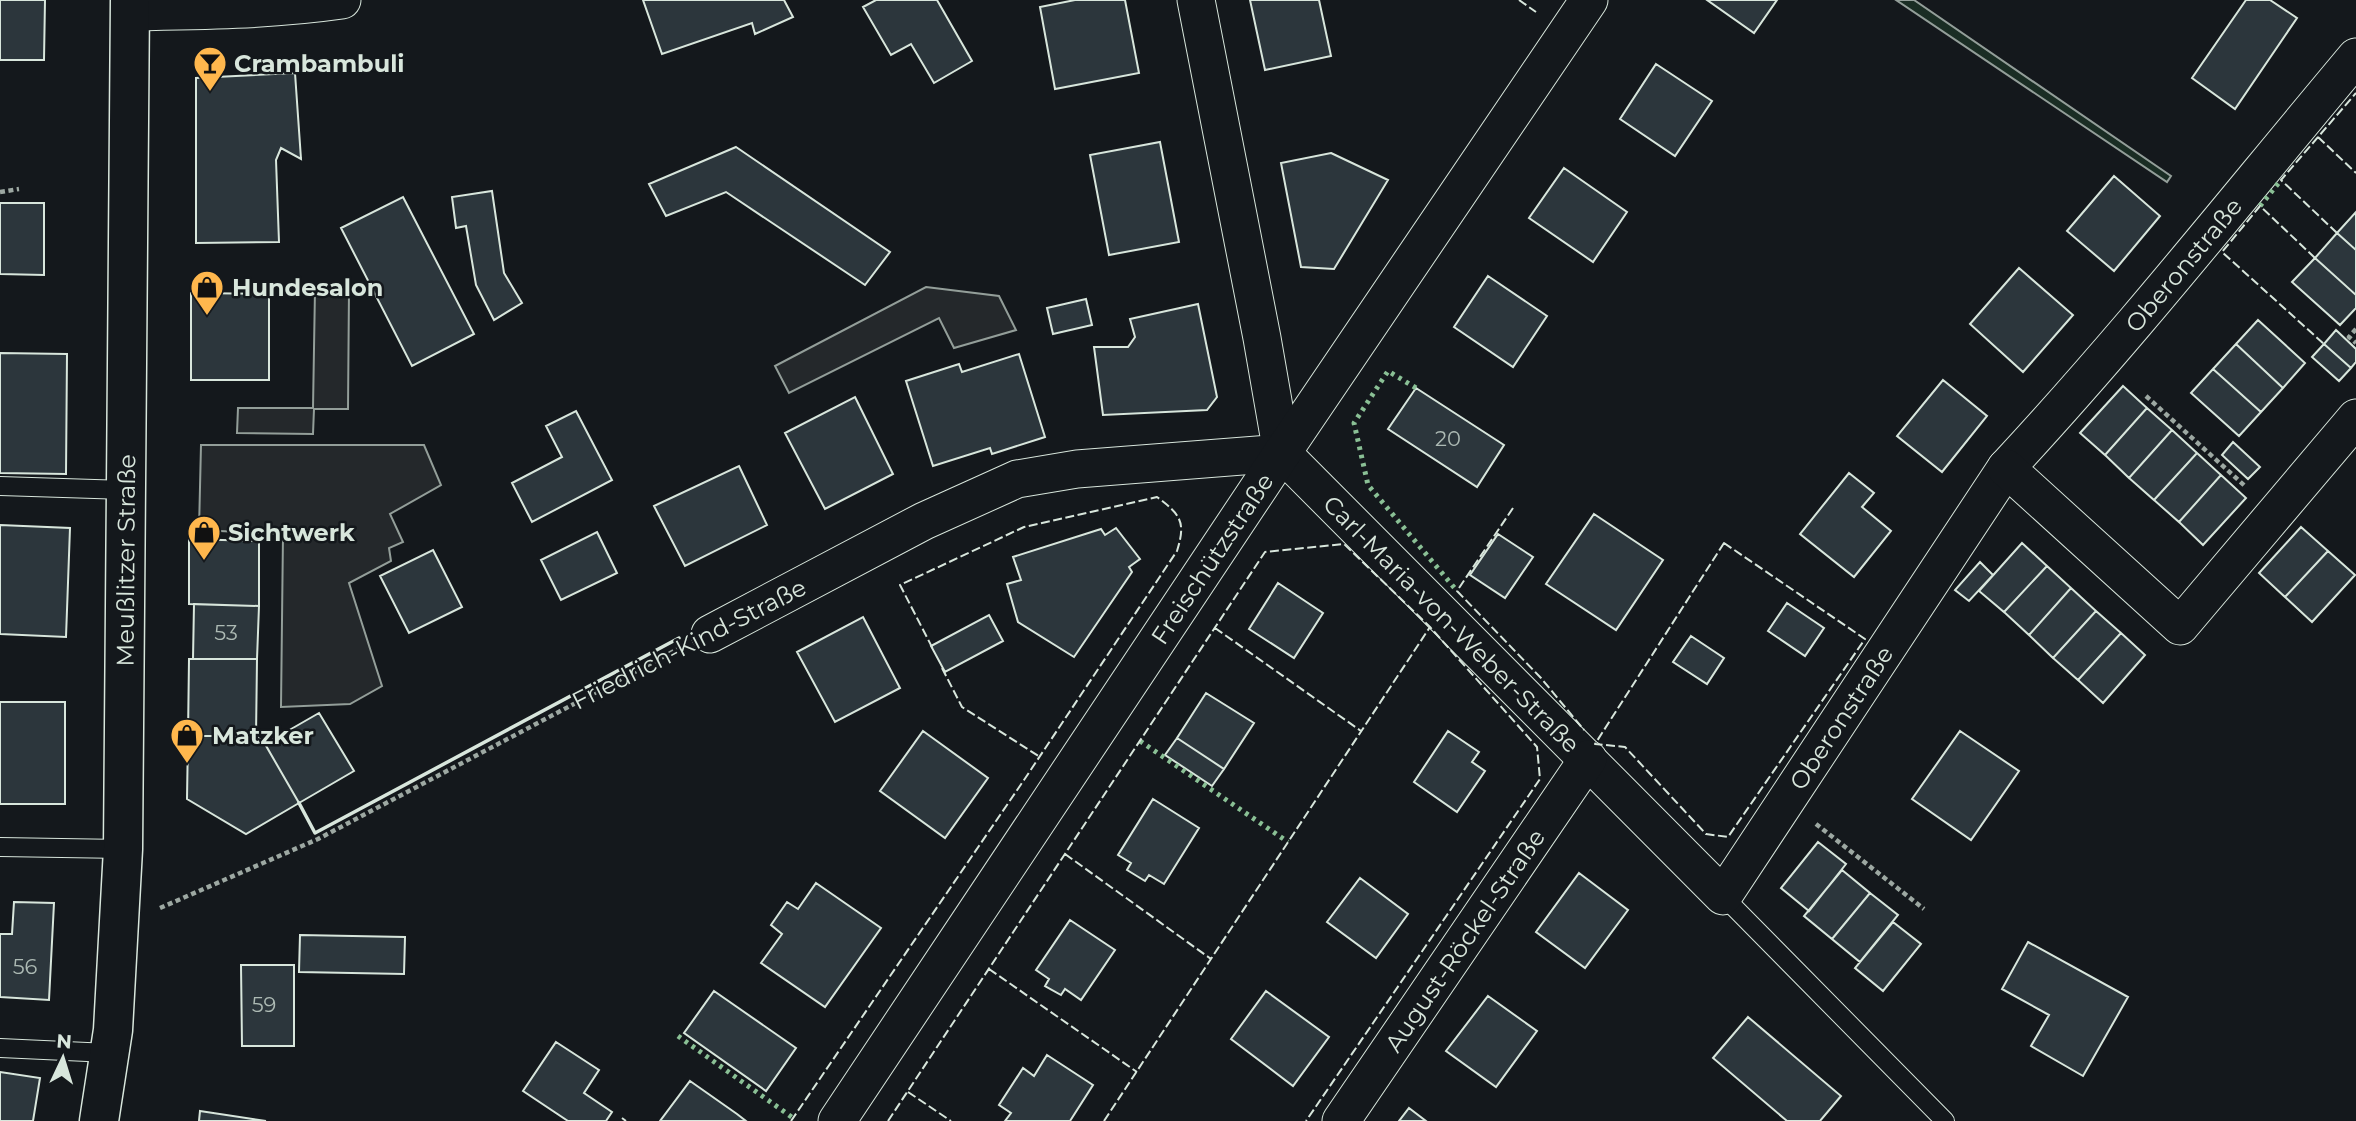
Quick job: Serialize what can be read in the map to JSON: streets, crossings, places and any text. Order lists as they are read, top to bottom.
{
  "streets": {
    "street": [
      "Oberonstraße",
      "Freischützstraße",
      "Meußlitzer Straße",
      "Carl-Maria-von-Weber-Straße",
      "Friedrich-Kind-Straße",
      "August-Röckel-Straße"
    ]
  },
  "crossings": [
    ["Oberonstraße", "Carl-Maria-von-Weber-Straße"],
    ["Freischützstraße", "Carl-Maria-von-Weber-Straße"],
    ["Freischützstraße", "Friedrich-Kind-Straße"],
    ["Meußlitzer Straße", "Friedrich-Kind-Straße"],
    ["Carl-Maria-von-Weber-Straße", "Friedrich-Kind-Straße"],
    ["Carl-Maria-von-Weber-Straße", "August-Röckel-Straße"]
  ],
  "places": {
    "bar": ["Crambambuli"],
    "shop": ["Hundesalon", "Sichtwerk", "Matzker"]
  },
  "house_numbers": [
    "20",
    "53",
    "56",
    "59"
  ],
  "north": "top"
}
